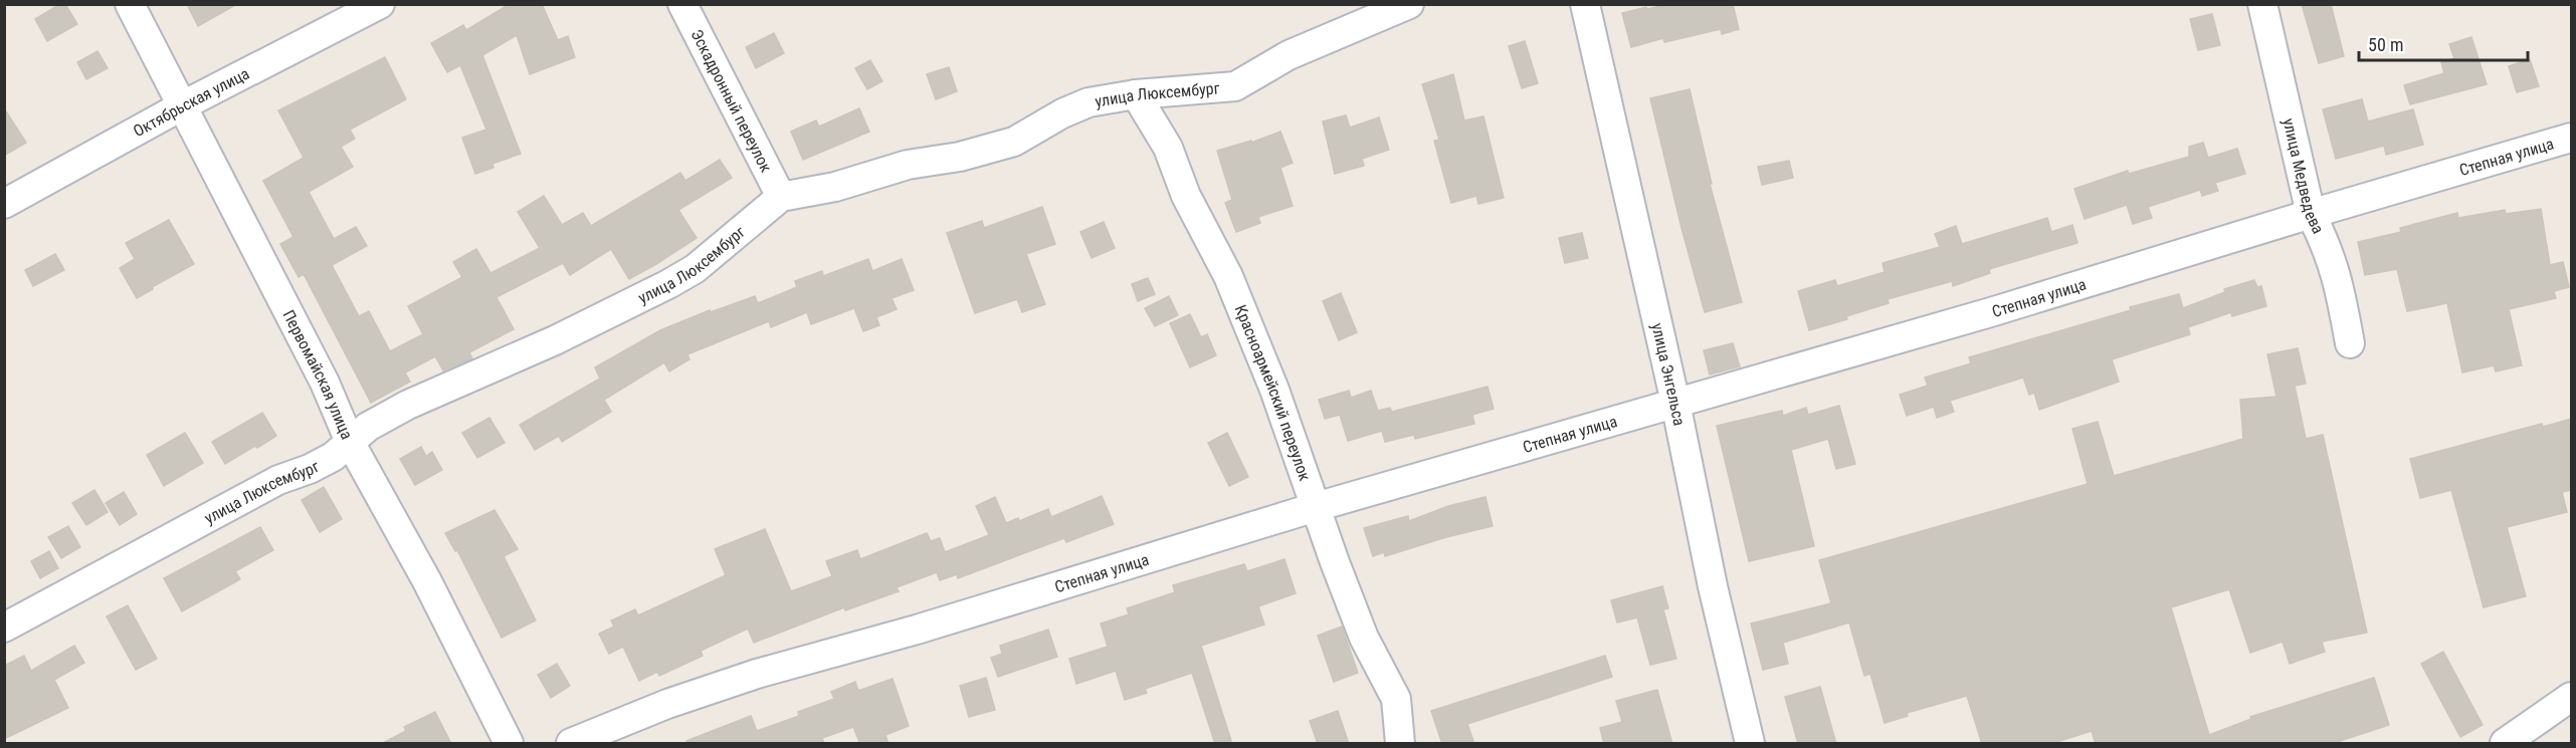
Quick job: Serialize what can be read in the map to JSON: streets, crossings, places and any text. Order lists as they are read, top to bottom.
{
  "streets": {
    "street": [
      "улица Люксембург",
      "Эскадронный переулок",
      "Октябрьская улица",
      "Степная улица",
      "улица Медведева",
      "улица Энгельса",
      "Первомайская улица",
      "Красноармейский переулок"
    ]
  },
  "crossings": [
    ["улица Люксембург", "Эскадронный переулок"],
    ["улица Люксембург", "Первомайская улица"],
    ["улица Люксембург", "Красноармейский переулок"],
    ["Октябрьская улица", "Первомайская улица"],
    ["Степная улица", "улица Медведева"],
    ["Степная улица", "улица Энгельса"],
    ["Степная улица", "Красноармейский переулок"]
  ],
  "scale_bar": "50 m"
}
